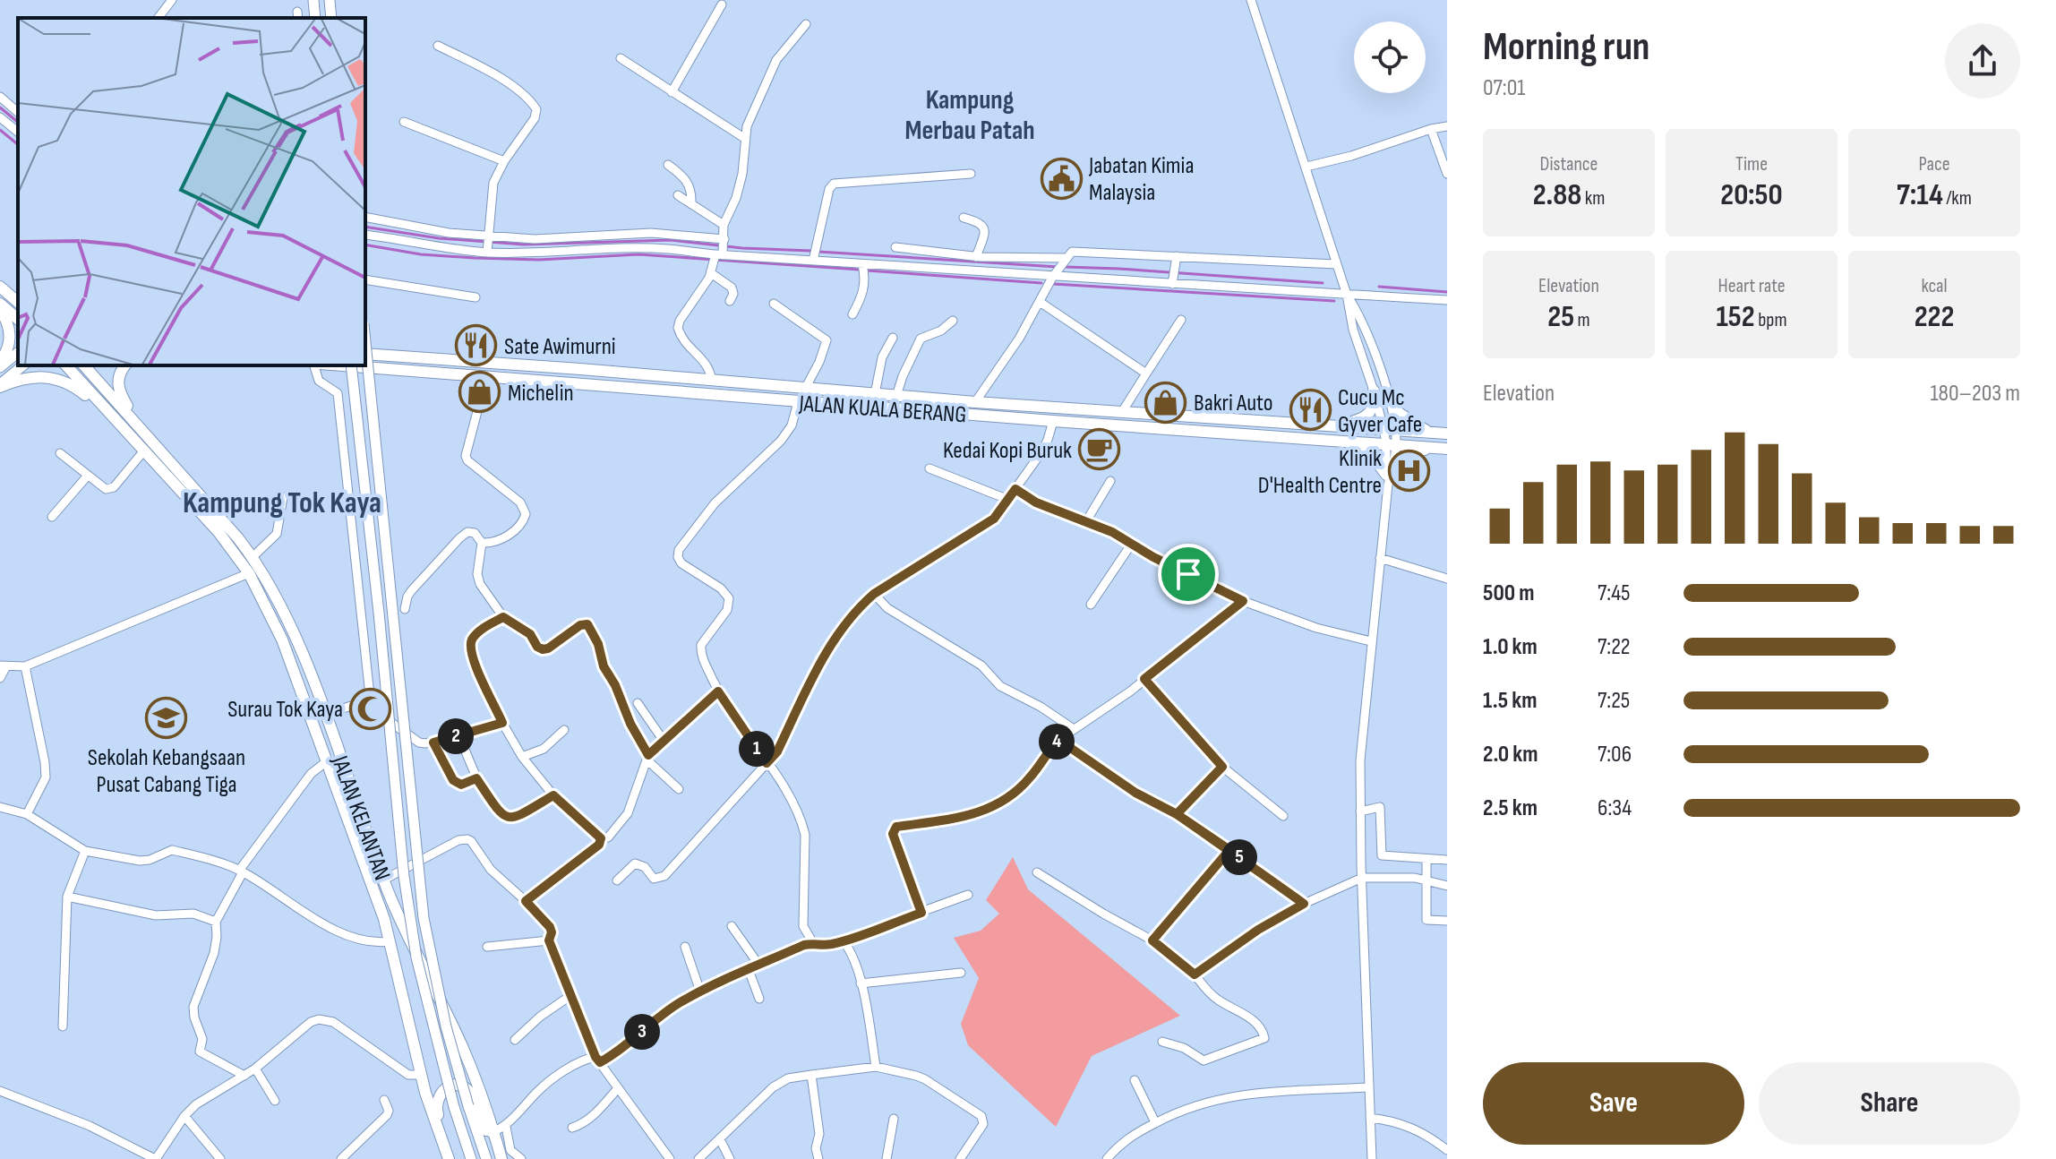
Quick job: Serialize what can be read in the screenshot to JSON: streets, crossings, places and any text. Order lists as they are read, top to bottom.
{
  "streets": {
    "highway": ["JALAN KUALA BERANG", "JALAN KELANTAN"]
  },
  "districts": ["Kampung Merbau Patah", "Kampung Tok Kaya"],
  "places": {
    "public building": ["Jabatan Kimia Malaysia"],
    "restaurant": ["Sate Awimurni", "Cucu Mc Gyver Cafe"],
    "shop": ["Michelin", "Bakri Auto"],
    "cafe": ["Kedai Kopi Buruk"],
    "hospital": ["Klinik D'Health Centre"],
    "mosque": ["Surau Tok Kaya"],
    "school or university": ["Sekolah Kebangsaan Pusat Cabang Tiga"]
  },
  "page": {
    "heading": ["Morning run", "07:01"],
    "stats": [
      ["Distance", "2.88 km"],
      ["Time", "20:50"],
      ["Pace", "7:14 /km"],
      ["Elevation", "25 m"],
      ["Heart rate", "152 bpm"],
      ["kcal", "222"]
    ],
    "chart": ["Elevation", "180–203 m"],
    "list": [
      {
        "name": "500 m",
        "note": "7:45"
      },
      {
        "name": "1.0 km",
        "note": "7:22"
      },
      {
        "name": "1.5 km",
        "note": "7:25"
      },
      {
        "name": "2.0 km",
        "note": "7:06"
      },
      {
        "name": "2.5 km",
        "note": "6:34"
      }
    ],
    "pins": [
      "2",
      "4",
      "1",
      "5",
      "3"
    ],
    "buttons": ["Save", "Share"]
  }
}
